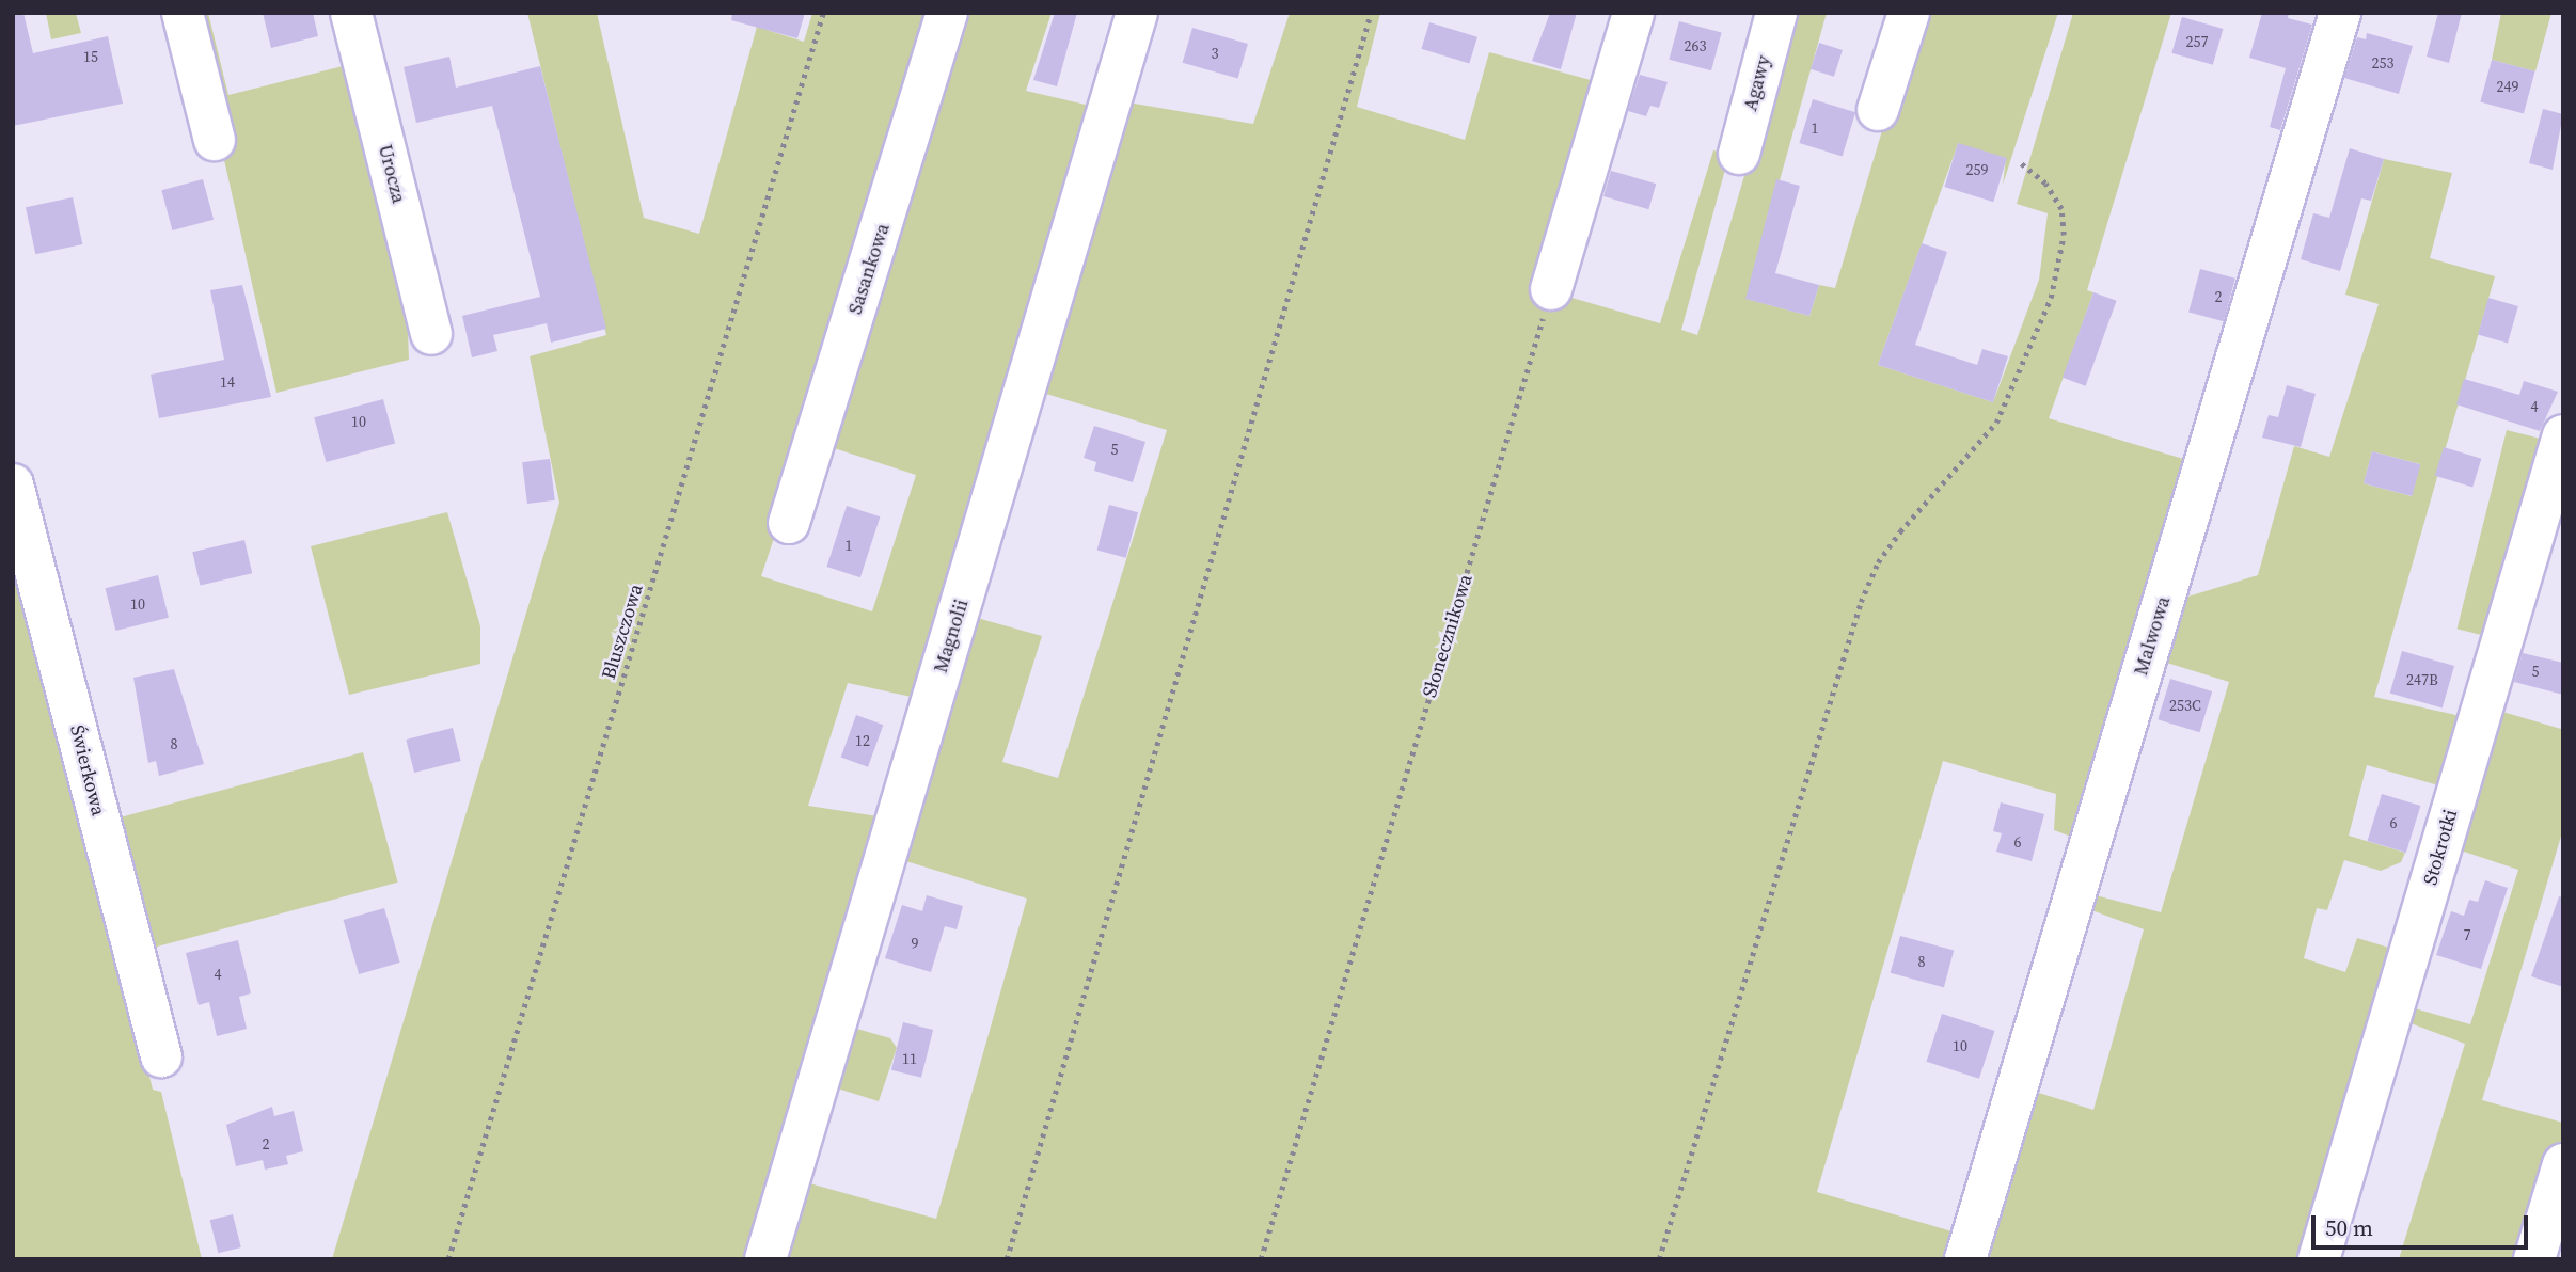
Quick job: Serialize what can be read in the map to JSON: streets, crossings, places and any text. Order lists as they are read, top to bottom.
{
  "streets": {
    "street": [
      "Agawy",
      "Urocza",
      "Sasankowa",
      "Magnolii",
      "Malwowa",
      "Świerkowa",
      "Stokrotki"
    ],
    "path": ["Bluszczowa", "Słonecznikowa"]
  },
  "house_numbers": [
    "257",
    "263",
    "3",
    "15",
    "253",
    "249",
    "1",
    "259",
    "2",
    "14",
    "4",
    "10",
    "5",
    "1",
    "10",
    "5",
    "247B",
    "253C",
    "12",
    "8",
    "6",
    "6",
    "7",
    "9",
    "8",
    "4",
    "10",
    "11",
    "2"
  ],
  "scale_bar": "50 m"
}
